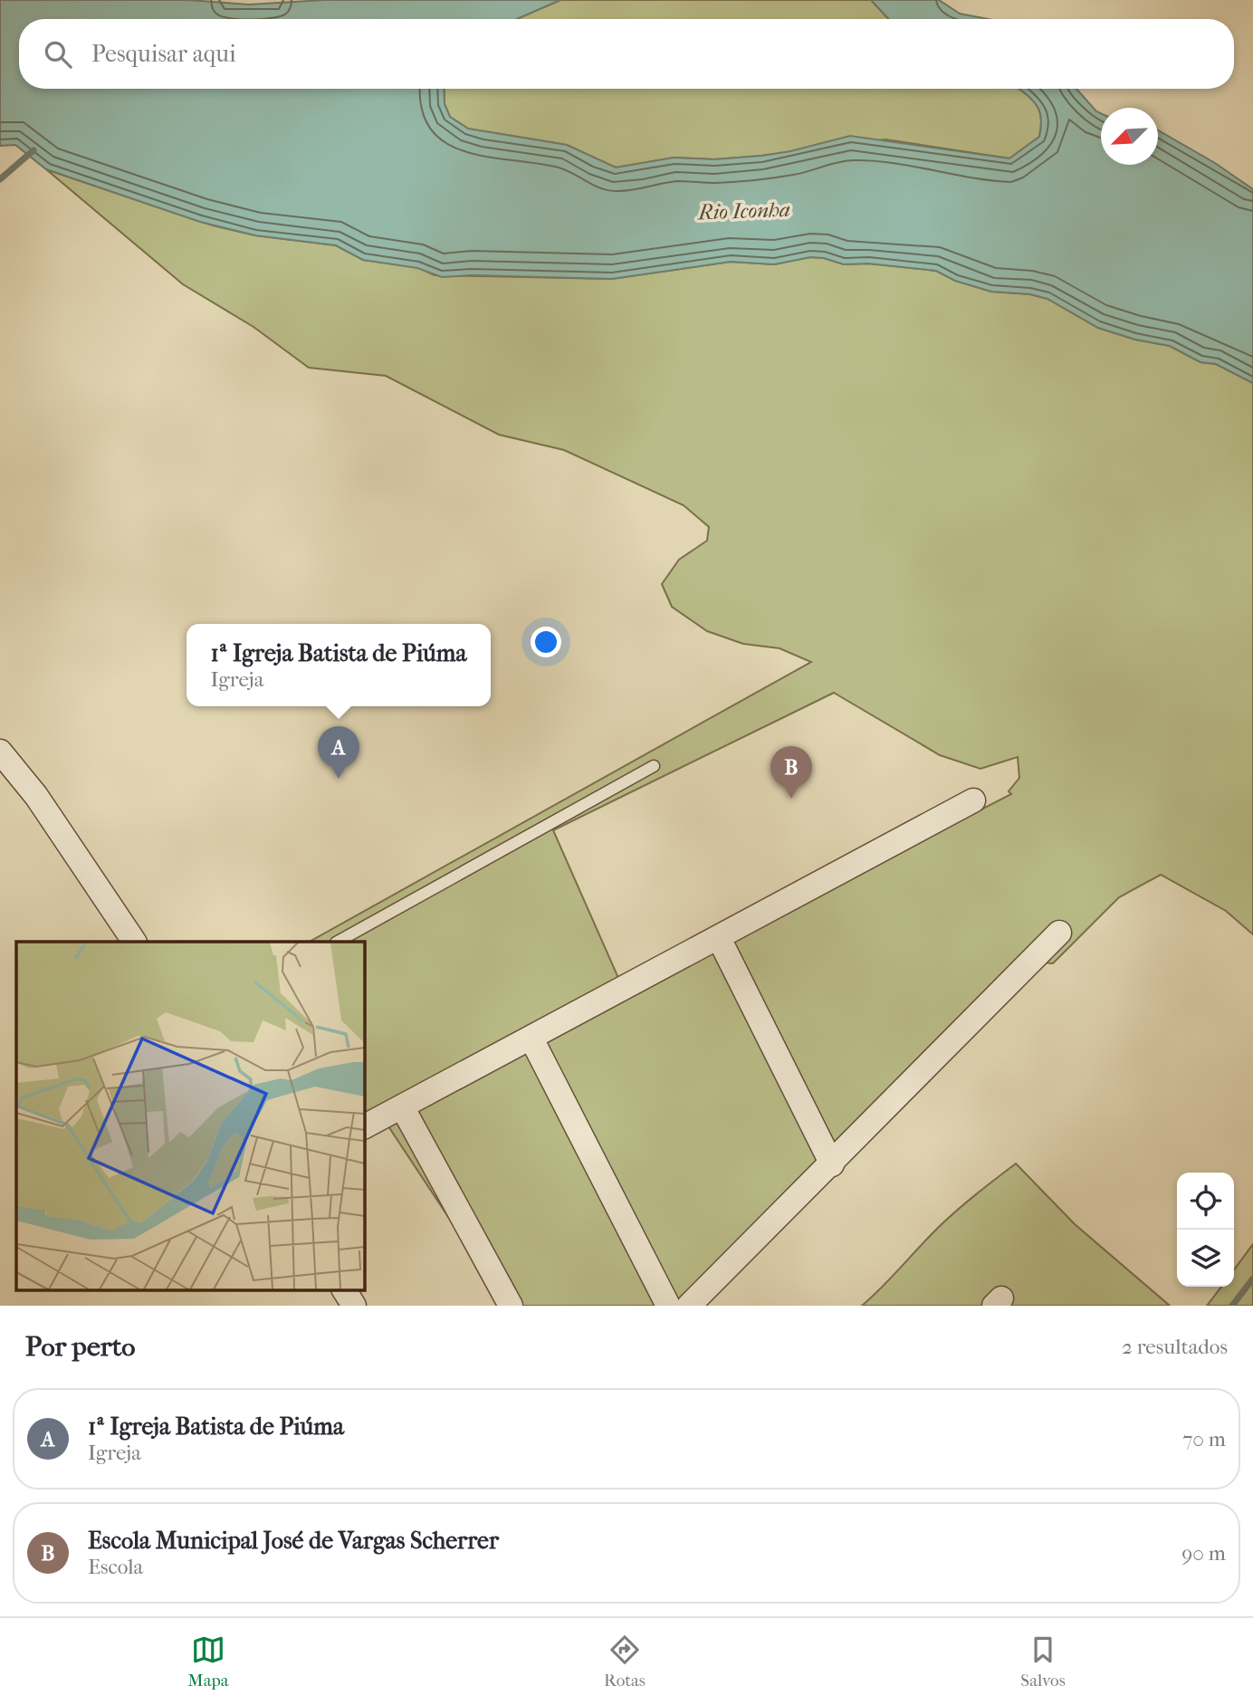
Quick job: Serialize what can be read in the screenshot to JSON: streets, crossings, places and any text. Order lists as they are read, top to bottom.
{
  "water": ["Rio Iconha"],
  "north": "bottom left",
  "page": {
    "search": "Pesquisar aqui",
    "popup": ["1ª Igreja Batista de Piúma", "Igreja"],
    "pins": ["A", "B"],
    "heading": ["Por perto", "2 resultados"],
    "list": [
      {
        "mark": "A",
        "name": "1ª Igreja Batista de Piúma",
        "note": "Igreja",
        "value": "70 m"
      },
      {
        "mark": "B",
        "name": "Escola Municipal José de Vargas Scherrer",
        "note": "Escola",
        "value": "90 m"
      }
    ],
    "nav": ["Mapa", "Rotas", "Salvos"]
  }
}
